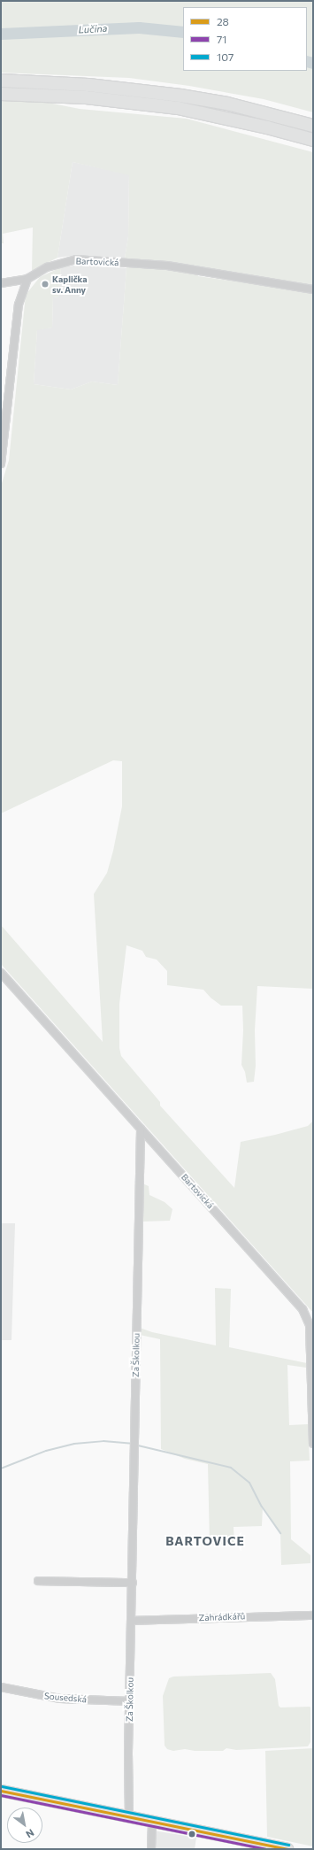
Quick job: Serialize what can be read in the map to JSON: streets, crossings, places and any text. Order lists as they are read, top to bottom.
{
  "streets": {
    "street": [
      "Bartovická",
      "Za Školkou",
      "Zahrádkářů",
      "Sousedská"
    ]
  },
  "crossings": [
    ["Bartovická", "Za Školkou"],
    ["Za Školkou", "Zahrádkářů"],
    ["Za Školkou", "Sousedská"]
  ],
  "districts": ["BARTOVICE"],
  "water": ["Lučina"],
  "places": ["Kaplička sv. Anny"],
  "lines": ["transit line 107", "transit line 28", "transit line 71"],
  "legend": ["28", "71", "107"],
  "north": "bottom right"
}
